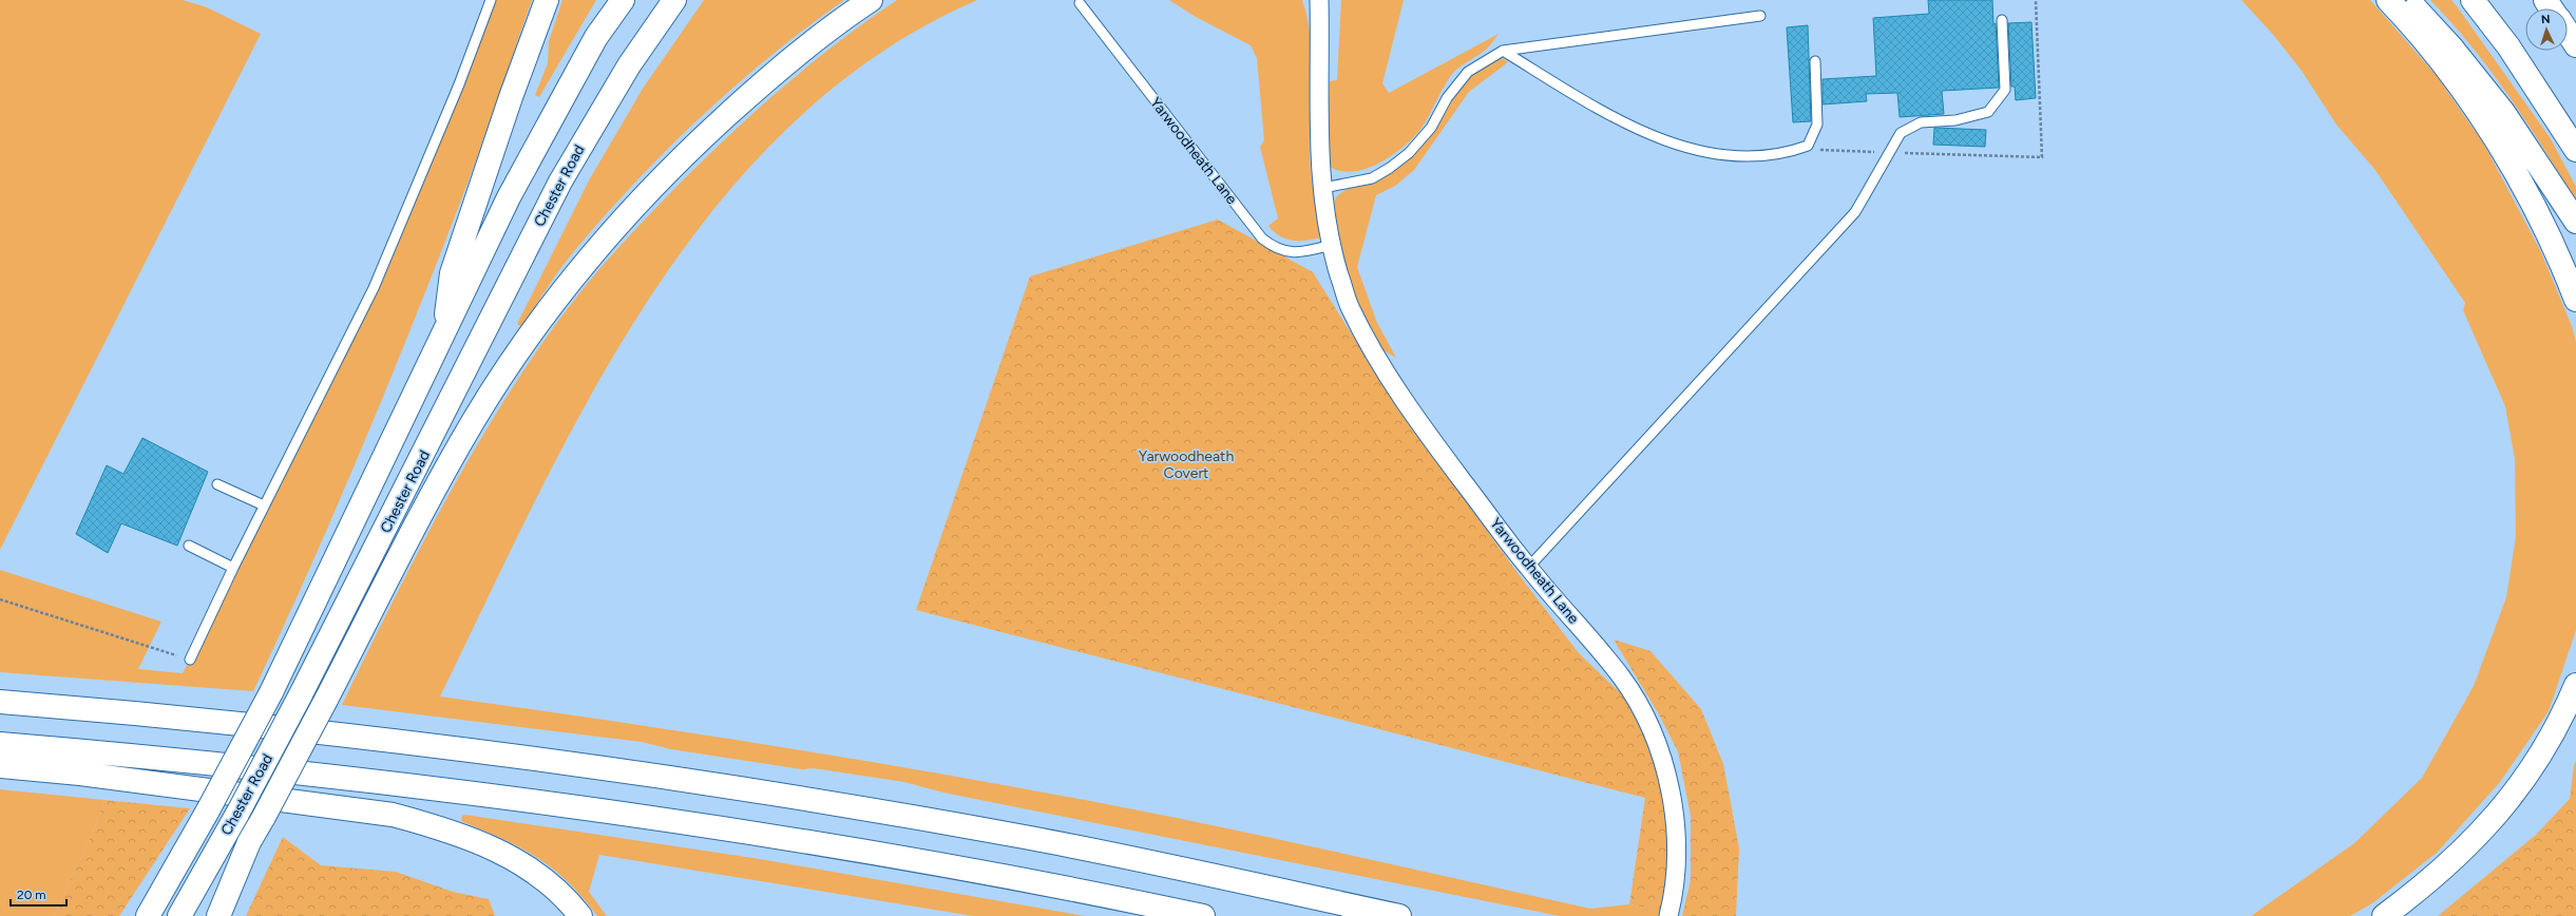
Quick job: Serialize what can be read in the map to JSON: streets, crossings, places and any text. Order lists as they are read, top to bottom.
{
  "streets": {
    "highway": ["Chester Road"],
    "street": ["Yarwoodheath Lane"]
  },
  "parks": ["Yarwoodheath Covert"],
  "scale_bar": "20 m",
  "north": "top"
}
